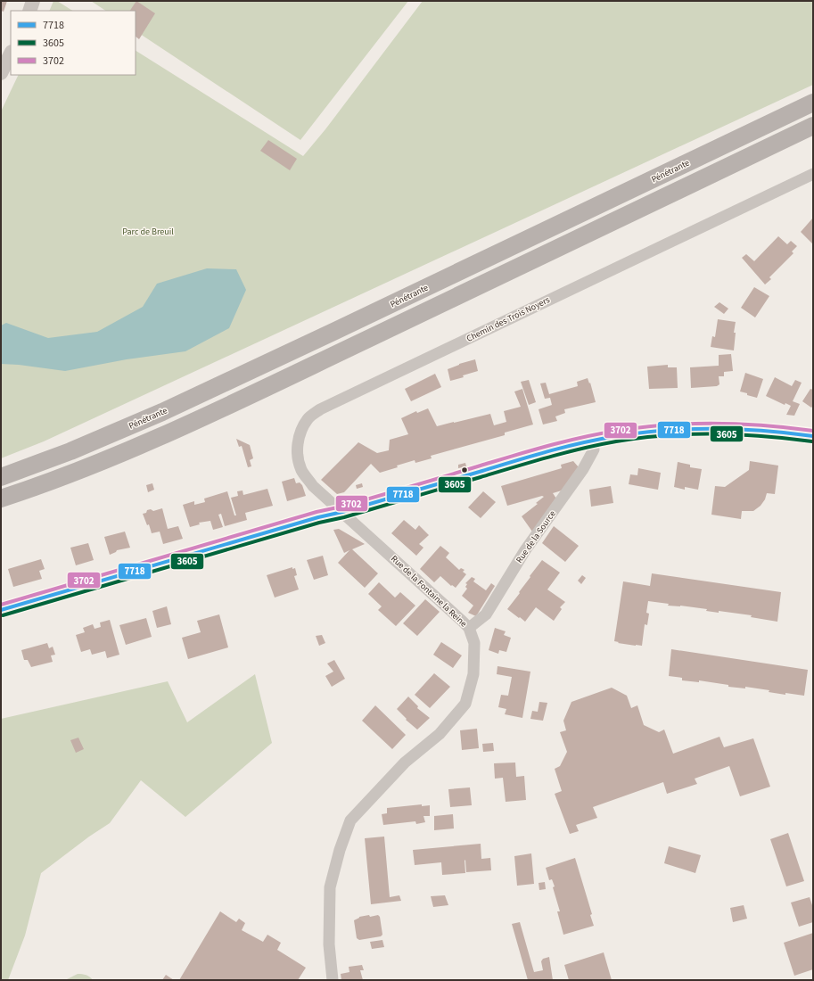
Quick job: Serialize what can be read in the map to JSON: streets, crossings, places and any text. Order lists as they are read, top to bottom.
{
  "streets": {
    "main road": ["Pénétrante"],
    "street": ["Chemin des Trois Noyers", "Rue de la Source", "Rue de la Fontaine la Reine"]
  },
  "crossings": [
    ["Chemin des Trois Noyers", "Rue de la Fontaine la Reine"],
    ["Rue de la Source", "Rue de la Fontaine la Reine"]
  ],
  "parks": ["Parc de Breuil"],
  "lines": ["transit line 3702", "transit line 7718", "transit line 3605"],
  "legend": ["7718", "3605", "3702"]
}
